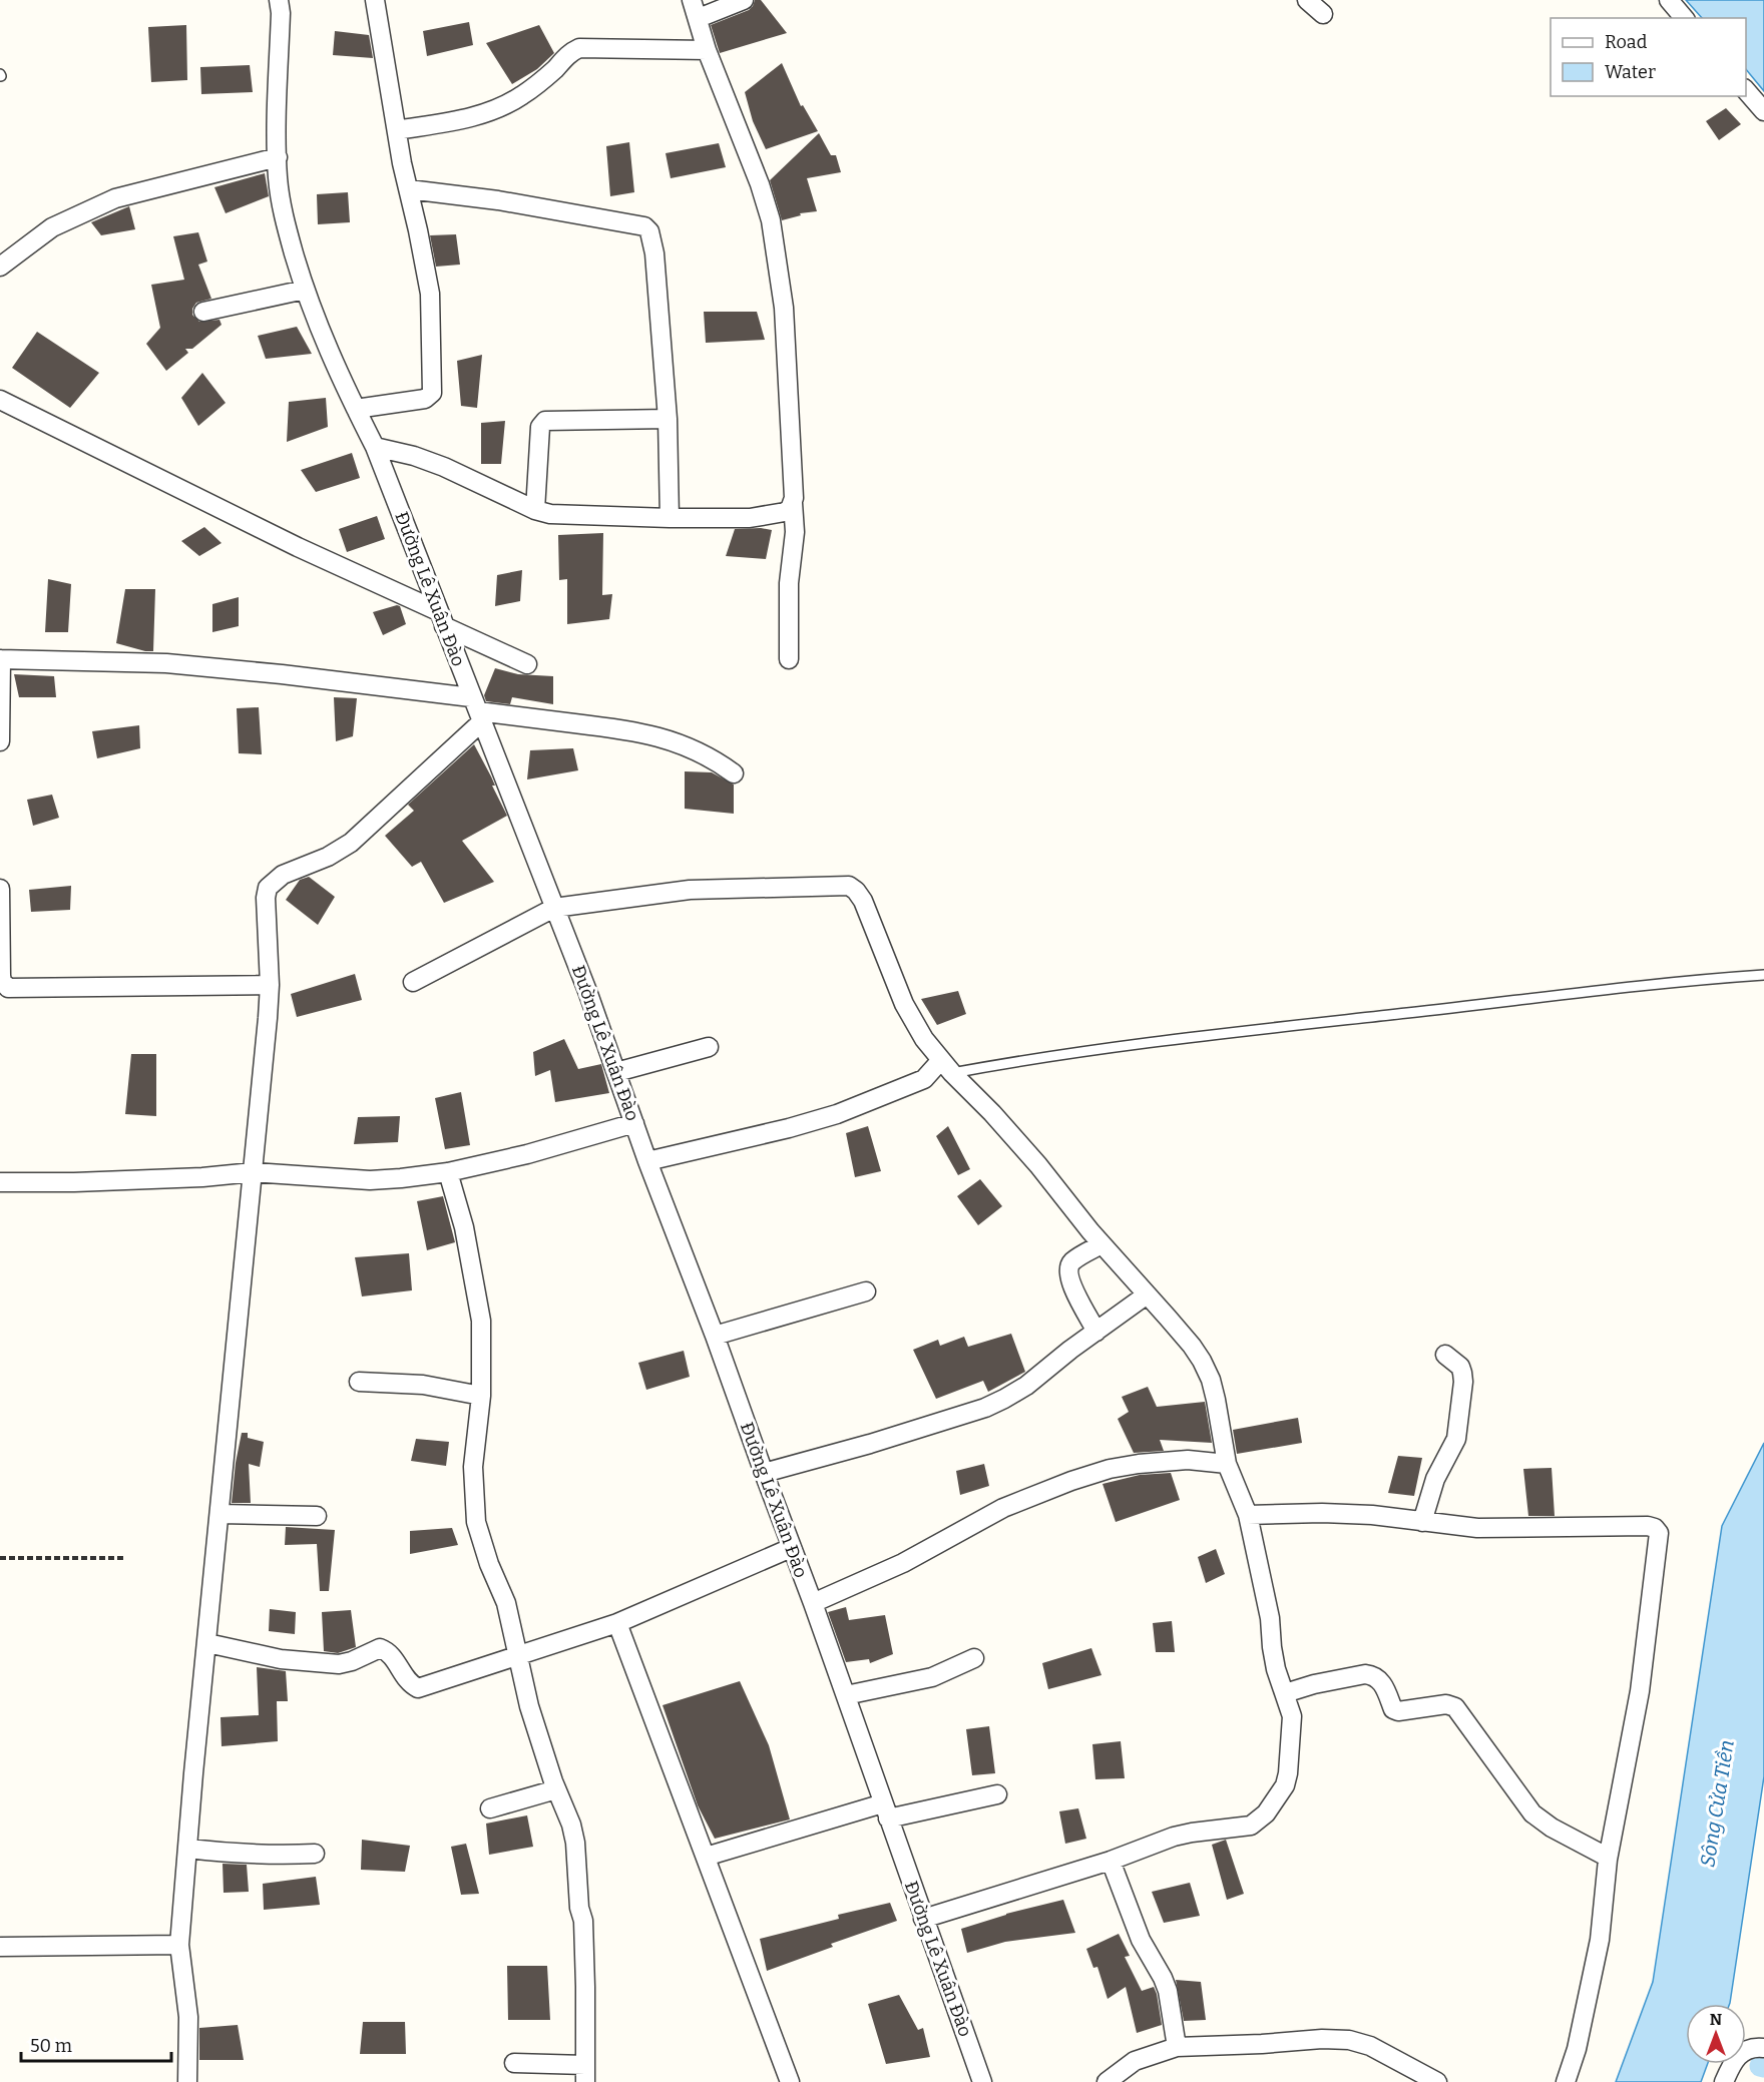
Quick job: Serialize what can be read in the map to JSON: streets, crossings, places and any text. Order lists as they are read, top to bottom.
{
  "streets": {
    "street": ["Đường Lê Xuân Đào"]
  },
  "water": ["Sông Cửa Tiền"],
  "legend": ["Road", "Water"],
  "scale_bar": "50 m",
  "north": "top"
}
